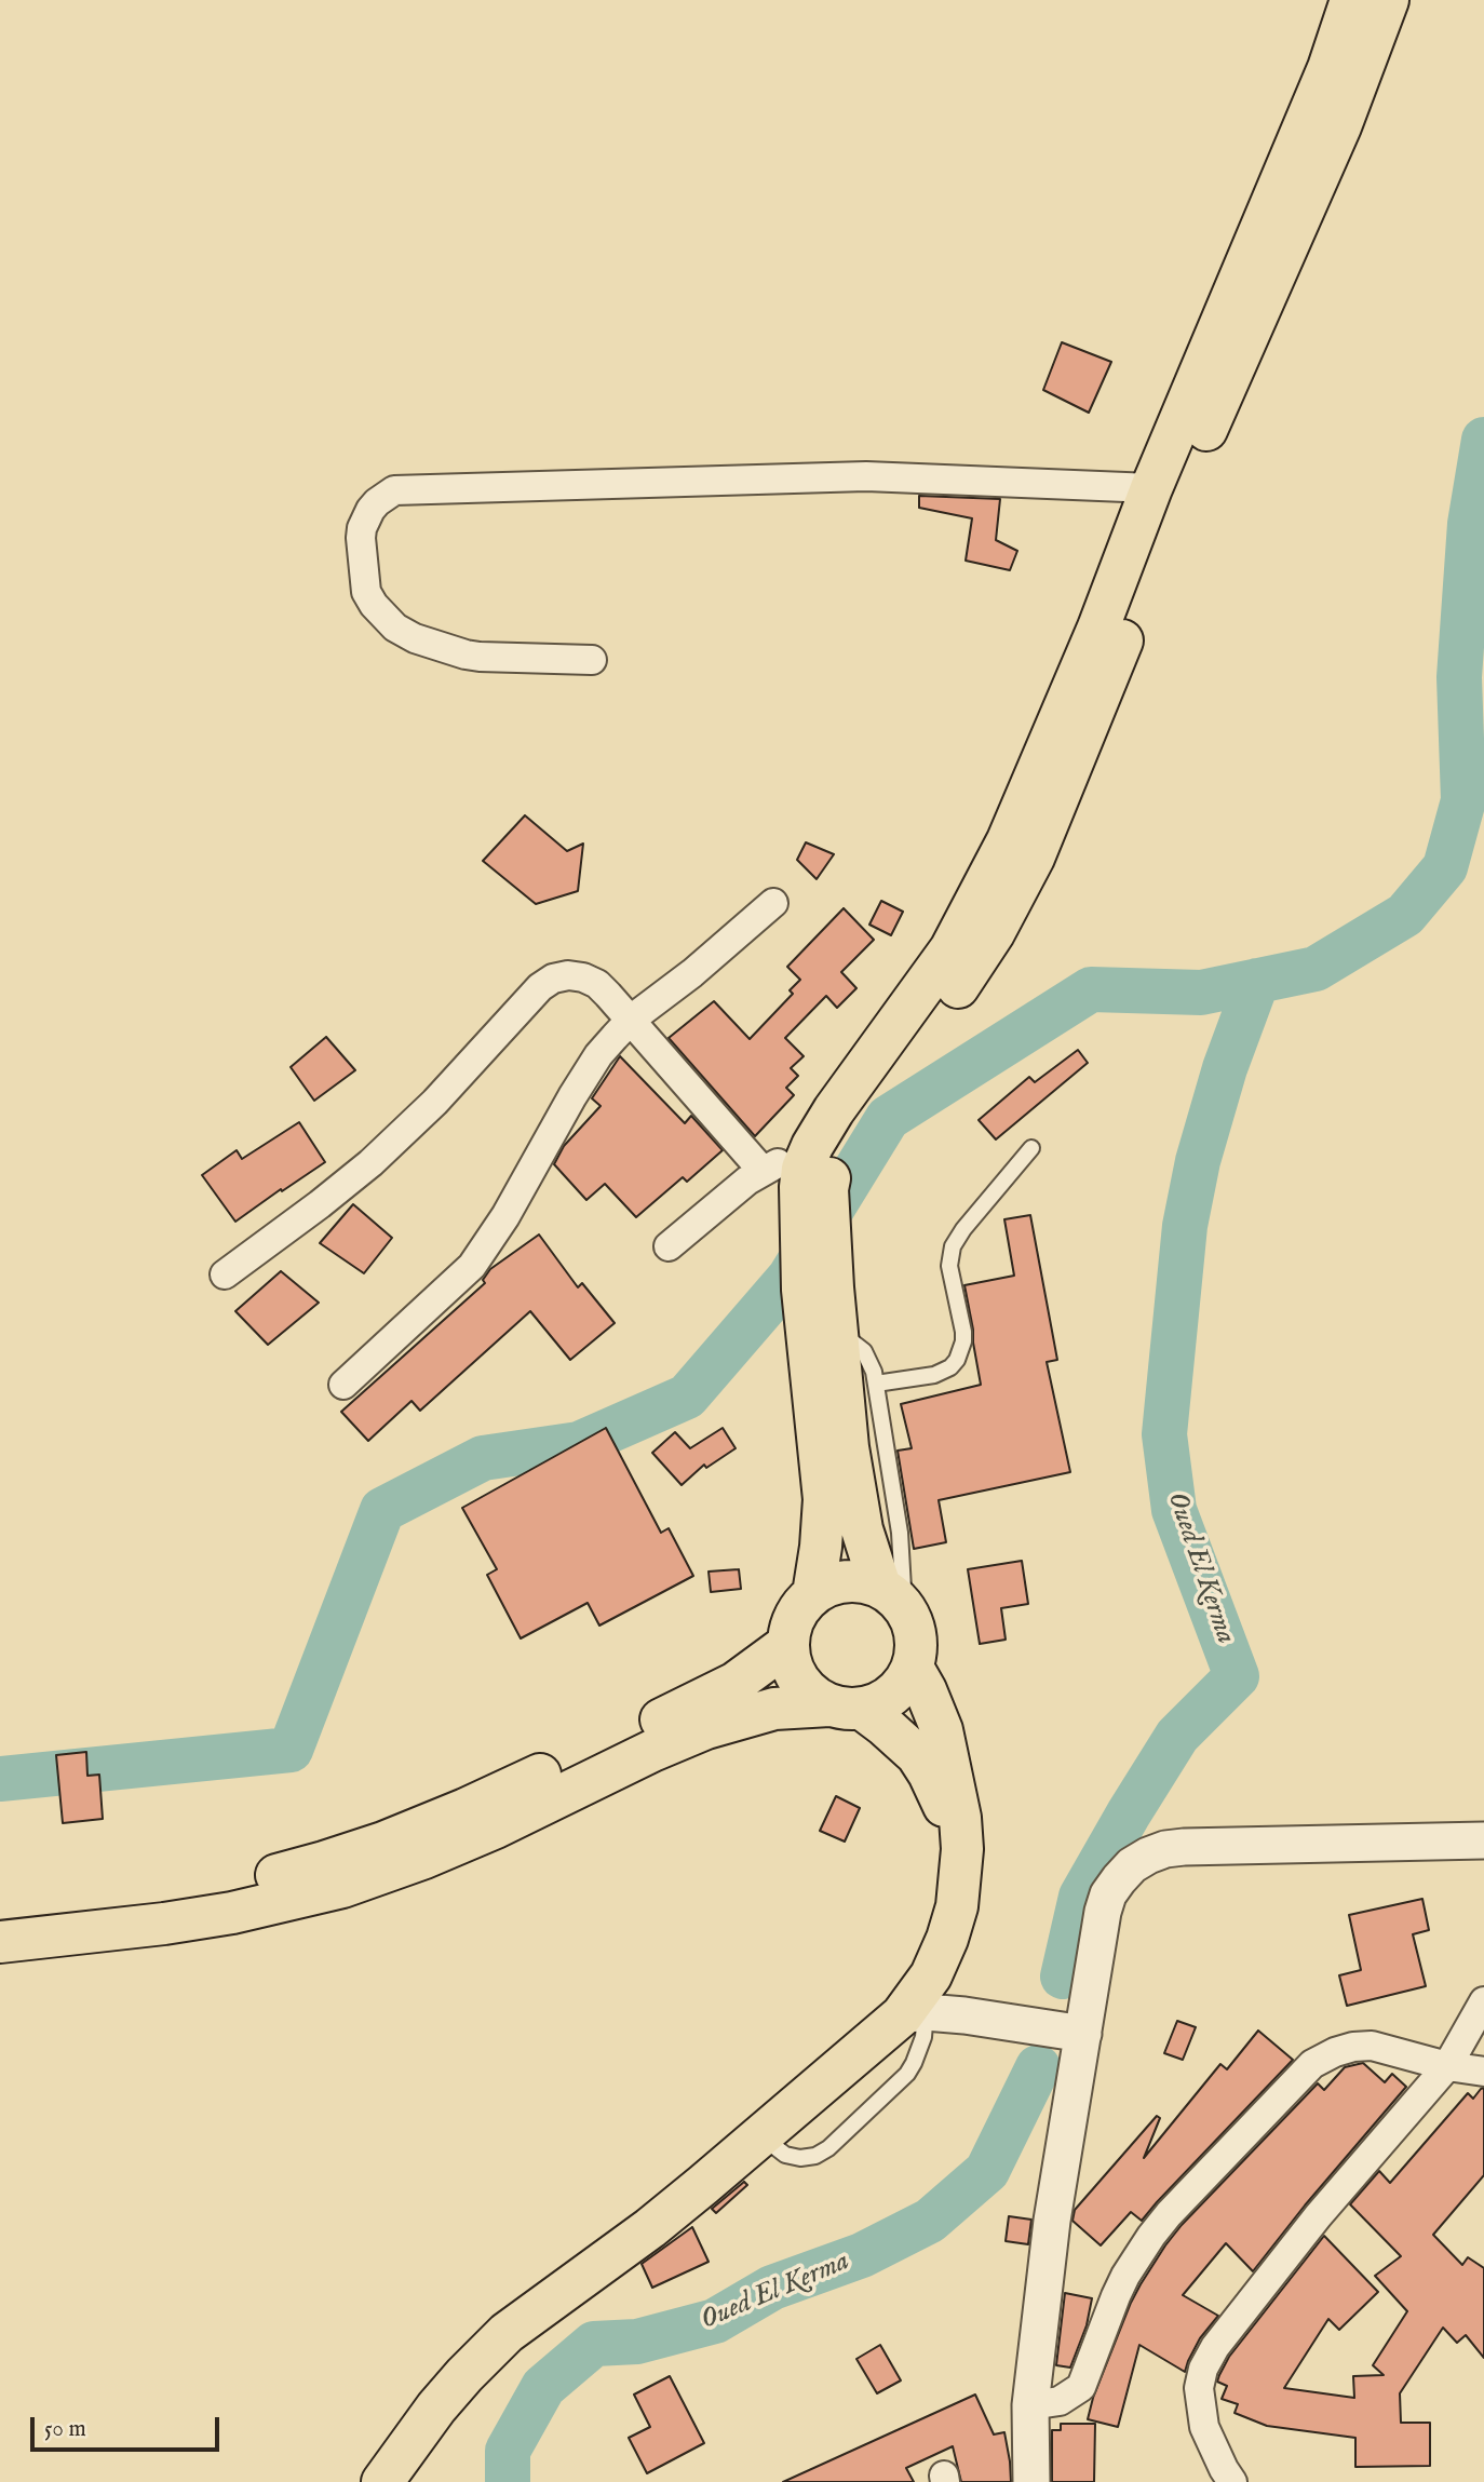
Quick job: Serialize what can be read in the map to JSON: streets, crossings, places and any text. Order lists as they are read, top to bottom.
{
  "water": ["Oued El Kerma"],
  "scale_bar": "50 m"
}
